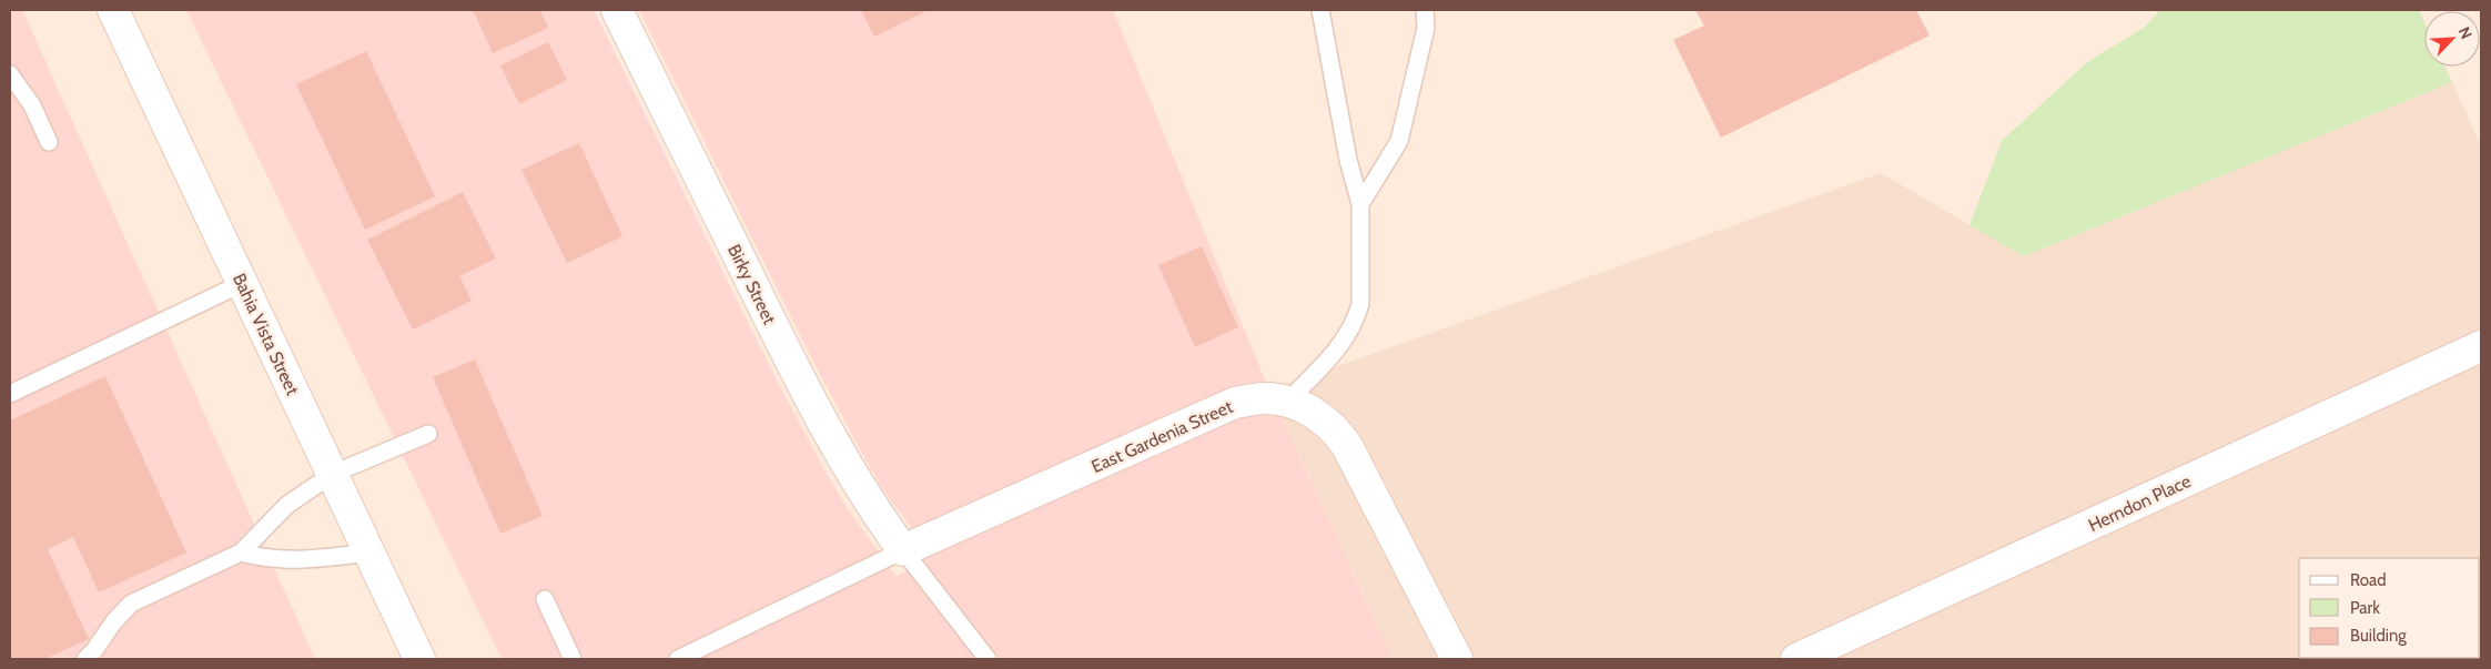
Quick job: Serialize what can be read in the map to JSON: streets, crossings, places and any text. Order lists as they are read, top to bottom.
{
  "streets": {
    "street": [
      "Birky Street",
      "Bahia Vista Street",
      "East Gardenia Street",
      "Herndon Place"
    ]
  },
  "crossings": [
    ["Birky Street", "East Gardenia Street"]
  ],
  "legend": ["Road", "Park", "Building"],
  "north": "top right"
}
